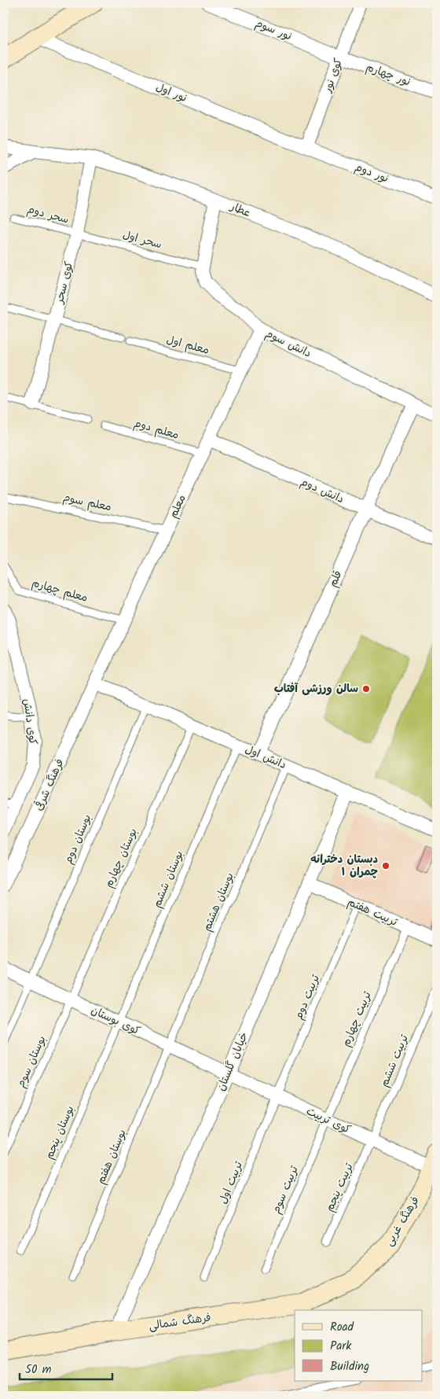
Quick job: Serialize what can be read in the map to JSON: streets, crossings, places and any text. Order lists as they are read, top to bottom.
{
  "streets": {
    "street": [
      "نور سوم",
      "نور چهارم",
      "کوی نور",
      "نور اول",
      "نور دوم",
      "عطار",
      "کوی سحر",
      "دانش سوم",
      "دانش دوم",
      "معلم",
      "قلم",
      "کوی دانش",
      "دانش اول",
      "فرهنگ شرقی",
      "تربیت هفتم",
      "کوی بوستان",
      "خیابان گلستان",
      "کوی تربیت",
      "فرهنگ غربی",
      "فرهنگ شمالی"
    ],
    "lane": [
      "سحر دوم",
      "سحر اول",
      "معلم اول",
      "معلم دوم",
      "معلم سوم",
      "معلم چهارم",
      "بوستان دوم",
      "بوستان چهارم",
      "بوستان ششم",
      "بوستان هشتم",
      "تربیت دوم",
      "تربیت چهارم",
      "تربیت ششم",
      "بوستان سوم",
      "بوستان پنجم",
      "بوستان هفتم",
      "تربیت اول",
      "تربیت پنجم",
      "تربیت سوم"
    ]
  },
  "crossings": [
    ["نور سوم", "نور چهارم"],
    ["نور سوم", "کوی نور"],
    ["نور چهارم", "کوی نور"],
    ["کوی نور", "نور اول"],
    ["کوی نور", "نور دوم"],
    ["نور اول", "نور دوم"],
    ["عطار", "کوی سحر"],
    ["عطار", "دانش سوم"],
    ["سحر دوم", "سحر اول"],
    ["سحر دوم", "کوی سحر"],
    ["سحر اول", "کوی سحر"],
    ["سحر اول", "دانش سوم"],
    ["دانش سوم", "معلم"],
    ["دانش سوم", "قلم"],
    ["معلم اول", "معلم"],
    ["معلم دوم", "معلم"],
    ["دانش دوم", "معلم"],
    ["دانش دوم", "قلم"],
    ["معلم سوم", "معلم"],
    ["معلم", "معلم چهارم"],
    ["معلم", "دانش اول"],
    ["معلم", "فرهنگ شرقی"],
    ["قلم", "دانش اول"],
    ["دانش اول", "فرهنگ شرقی"],
    ["دانش اول", "بوستان دوم"],
    ["دانش اول", "بوستان چهارم"],
    ["دانش اول", "بوستان ششم"],
    ["دانش اول", "بوستان هشتم"],
    ["دانش اول", "خیابان گلستان"],
    ["بوستان دوم", "کوی بوستان"],
    ["بوستان چهارم", "کوی بوستان"],
    ["بوستان چهارم", "بوستان سوم"],
    ["بوستان ششم", "کوی بوستان"],
    ["بوستان ششم", "بوستان پنجم"],
    ["بوستان هشتم", "کوی بوستان"],
    ["بوستان هشتم", "بوستان هفتم"],
    ["تربیت هفتم", "تربیت دوم"],
    ["تربیت هفتم", "تربیت چهارم"],
    ["تربیت هفتم", "خیابان گلستان"],
    ["تربیت دوم", "کوی تربیت"],
    ["تربیت دوم", "تربیت اول"],
    ["تربیت چهارم", "کوی تربیت"],
    ["تربیت چهارم", "تربیت سوم"],
    ["کوی بوستان", "بوستان سوم"],
    ["کوی بوستان", "خیابان گلستان"],
    ["کوی بوستان", "کوی تربیت"],
    ["کوی بوستان", "بوستان پنجم"],
    ["کوی بوستان", "بوستان هفتم"],
    ["تربیت ششم", "کوی تربیت"],
    ["تربیت ششم", "تربیت پنجم"],
    ["خیابان گلستان", "کوی تربیت"],
    ["خیابان گلستان", "فرهنگ شمالی"],
    ["کوی تربیت", "تربیت اول"],
    ["کوی تربیت", "تربیت پنجم"],
    ["کوی تربیت", "تربیت سوم"],
    ["کوی تربیت", "فرهنگ غربی"],
    ["فرهنگ غربی", "فرهنگ شمالی"]
  ],
  "places": ["سالن ورزشی آفتاب", "دبستان دخترانه چمران ۱"],
  "legend": ["Road", "Park", "Building"],
  "scale_bar": "50 m"
}
